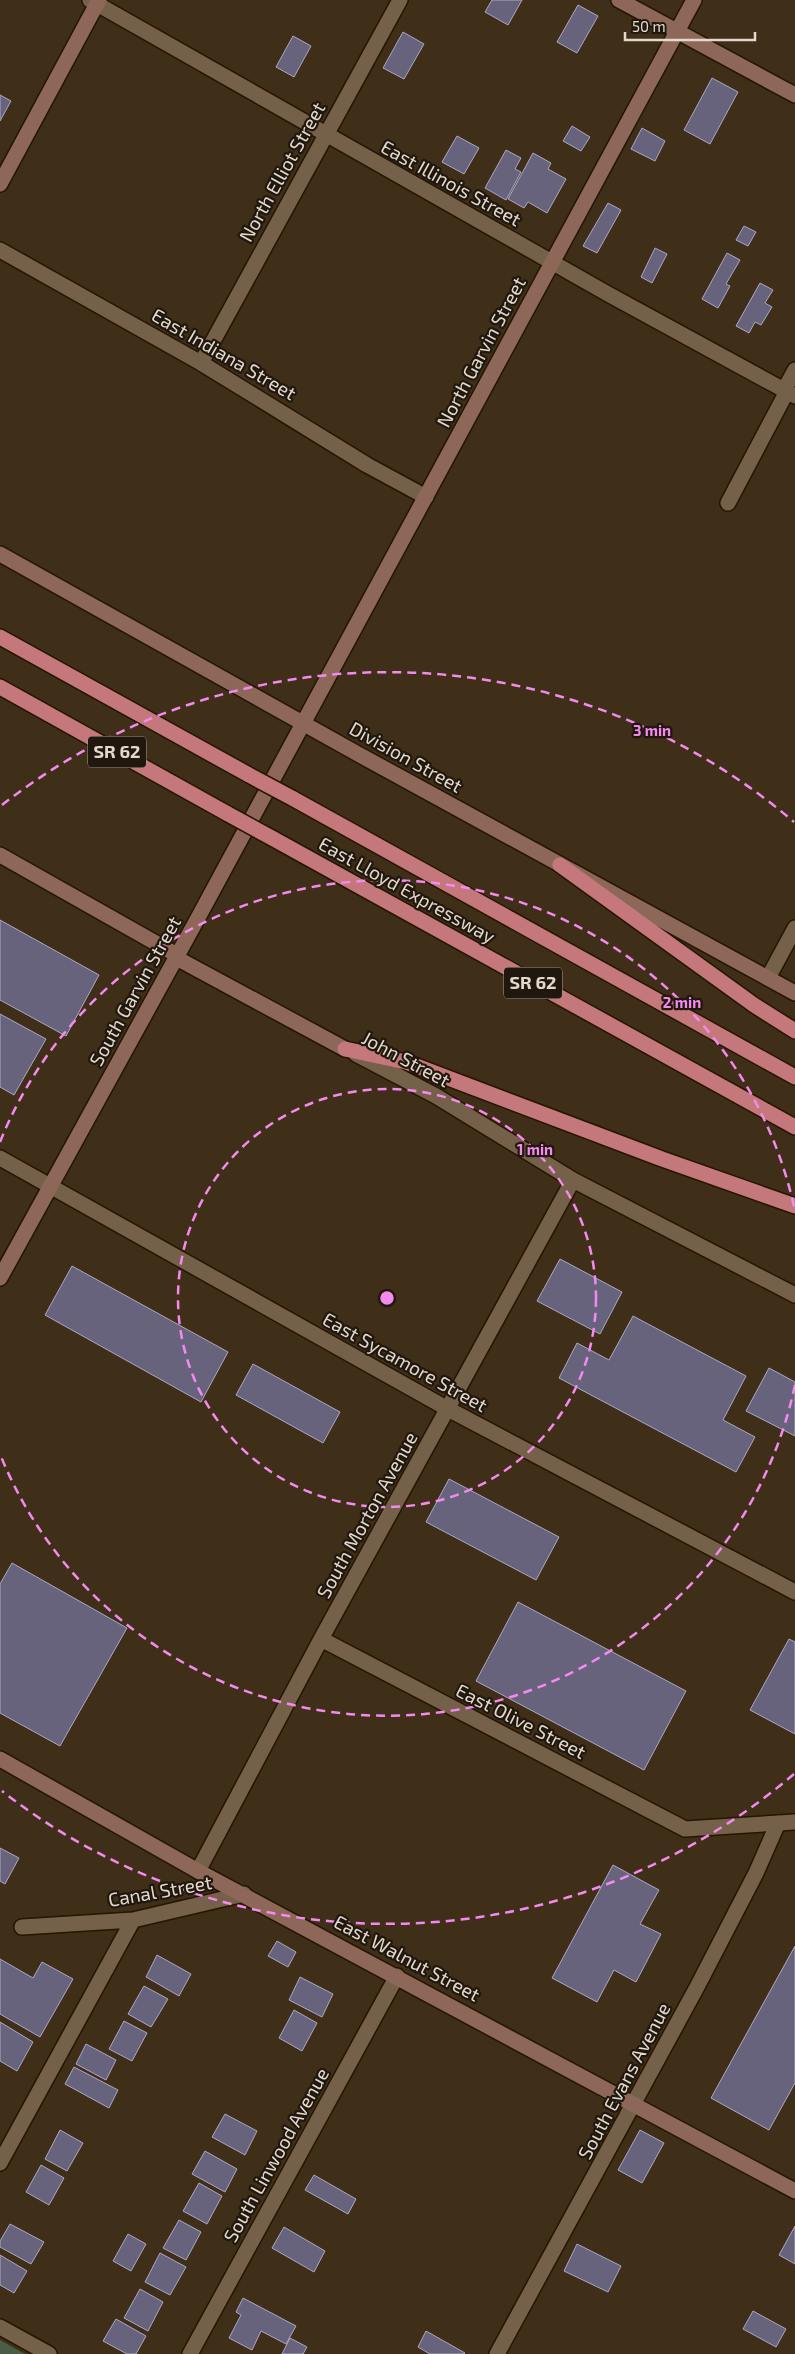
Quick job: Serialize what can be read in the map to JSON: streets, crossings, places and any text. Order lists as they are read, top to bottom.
{
  "streets": {
    "highway": ["SR 62", "East Lloyd Expressway"],
    "main road": [
      "North Garvin Street",
      "Division Street",
      "South Garvin Street",
      "John Street",
      "East Walnut Street"
    ],
    "street": [
      "North Elliot Street",
      "East Illinois Street",
      "East Indiana Street",
      "East Sycamore Street",
      "South Morton Avenue",
      "East Olive Street",
      "Canal Street",
      "South Evans Avenue",
      "South Linwood Avenue"
    ]
  },
  "crossings": [
    ["North Elliot Street", "East Illinois Street"],
    ["North Elliot Street", "East Indiana Street"],
    ["East Illinois Street", "North Garvin Street"],
    ["North Garvin Street", "East Indiana Street"],
    ["North Garvin Street", "Division Street"],
    ["North Garvin Street", "South Garvin Street"],
    ["Division Street", "South Garvin Street"],
    ["South Garvin Street", "John Street"],
    ["South Garvin Street", "East Sycamore Street"],
    ["John Street", "South Morton Avenue"],
    ["East Sycamore Street", "South Morton Avenue"],
    ["South Morton Avenue", "East Olive Street"],
    ["South Morton Avenue", "East Walnut Street"],
    ["East Olive Street", "South Evans Avenue"],
    ["Canal Street", "East Walnut Street"],
    ["East Walnut Street", "South Evans Avenue"],
    ["East Walnut Street", "South Linwood Avenue"]
  ],
  "scale_bar": "50 m",
  "rings": ["3 min", "2 min", "1 min"]
}
